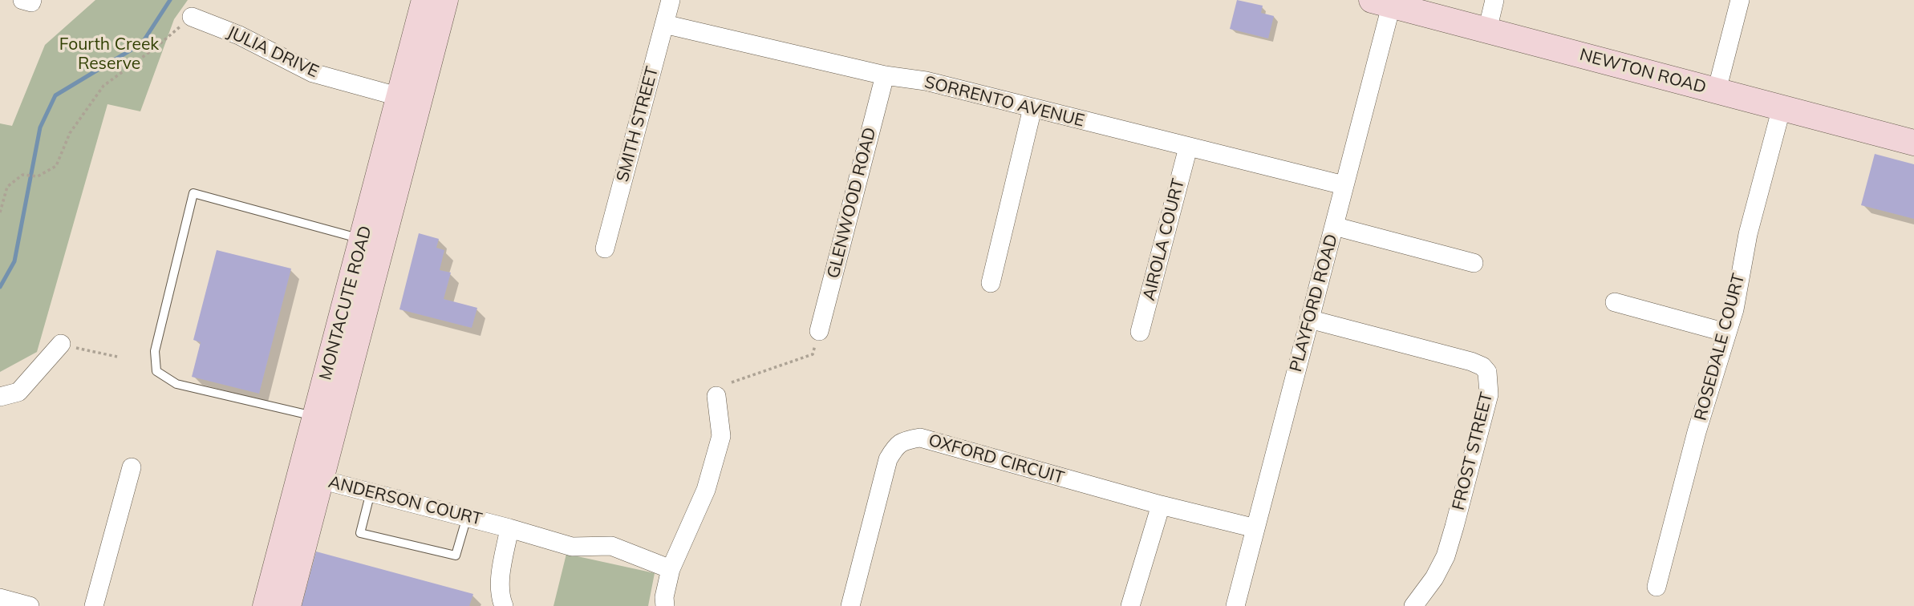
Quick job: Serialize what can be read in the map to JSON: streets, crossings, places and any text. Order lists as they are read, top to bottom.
{
  "streets": {
    "main road": ["NEWTON ROAD", "MONTACUTE ROAD"],
    "street": [
      "JULIA DRIVE",
      "SORRENTO AVENUE",
      "SMITH STREET",
      "GLENWOOD ROAD",
      "AIROLA COURT",
      "PLAYFORD ROAD",
      "ROSEDALE COURT",
      "FROST STREET",
      "OXFORD CIRCUIT",
      "ANDERSON COURT"
    ]
  },
  "crossings": [
    ["JULIA DRIVE", "MONTACUTE ROAD"],
    ["NEWTON ROAD", "PLAYFORD ROAD"],
    ["NEWTON ROAD", "ROSEDALE COURT"],
    ["SORRENTO AVENUE", "SMITH STREET"],
    ["SORRENTO AVENUE", "GLENWOOD ROAD"],
    ["SORRENTO AVENUE", "AIROLA COURT"],
    ["SORRENTO AVENUE", "PLAYFORD ROAD"],
    ["MONTACUTE ROAD", "ANDERSON COURT"],
    ["PLAYFORD ROAD", "FROST STREET"],
    ["PLAYFORD ROAD", "OXFORD CIRCUIT"]
  ],
  "parks": ["Fourth Creek Reserve"]
}
